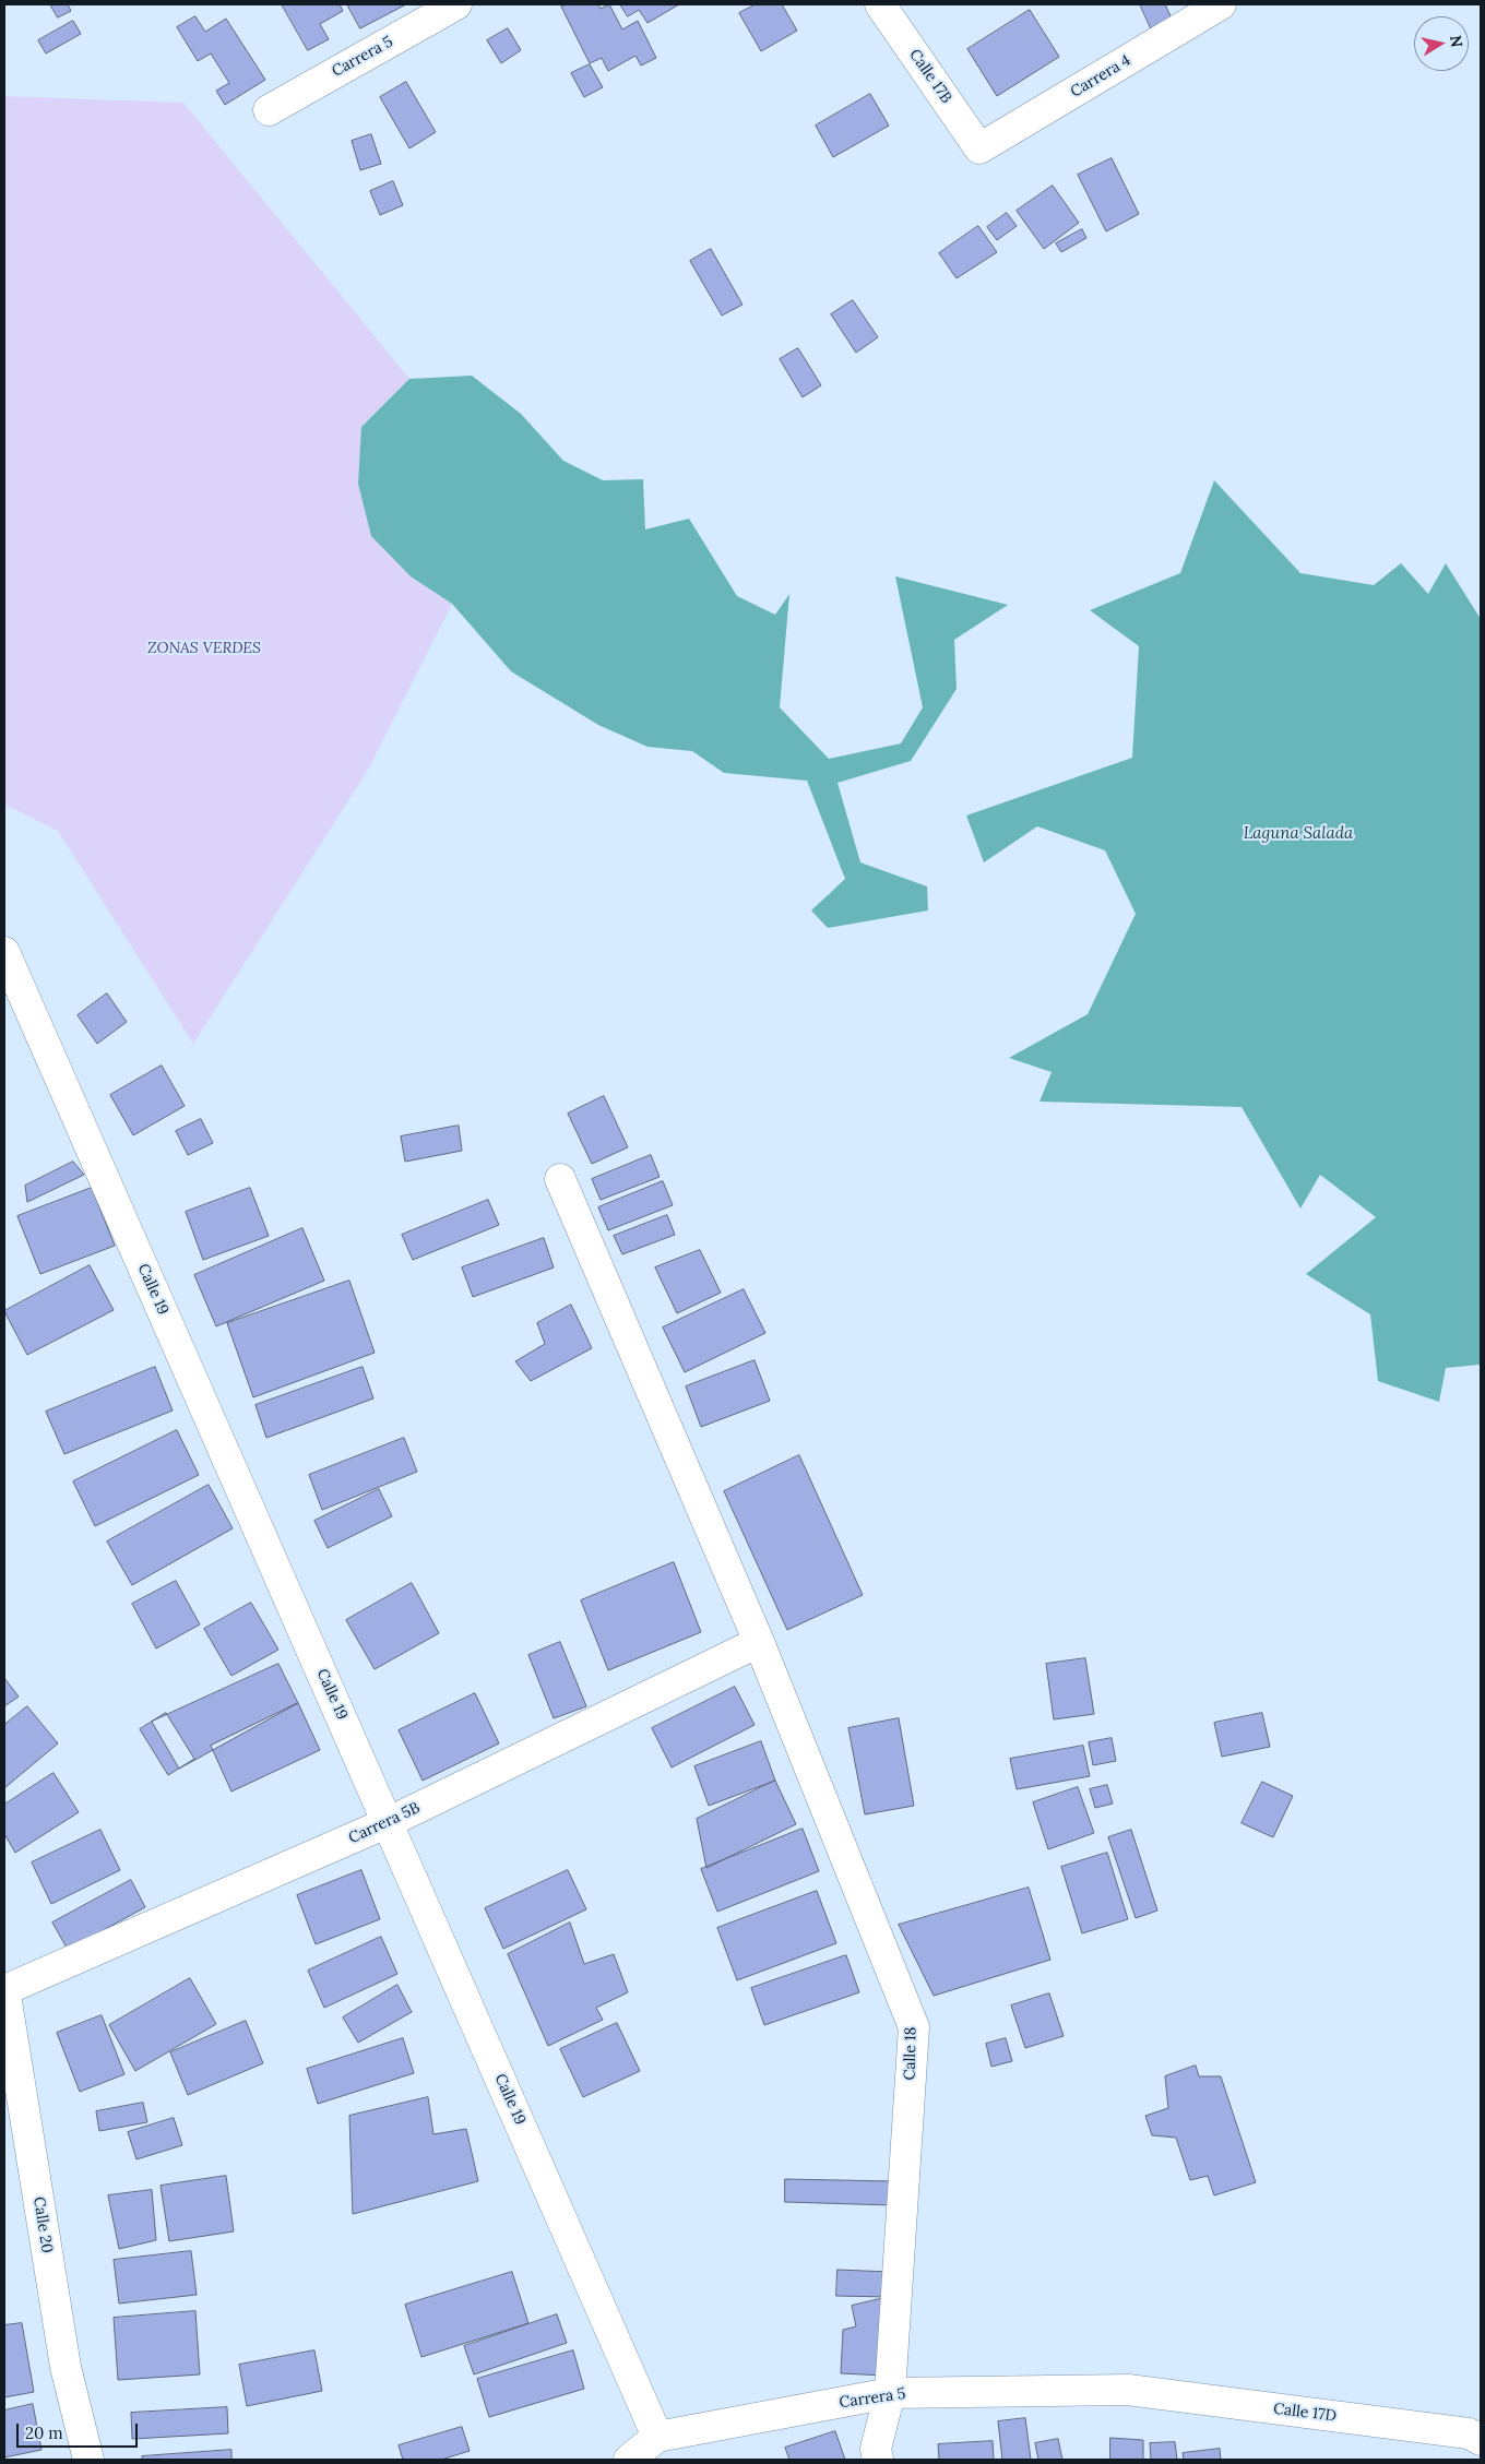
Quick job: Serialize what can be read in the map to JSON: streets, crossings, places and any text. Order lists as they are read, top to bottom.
{
  "streets": {
    "street": [
      "Carrera 5",
      "Calle 17B",
      "Carrera 4",
      "Calle 19",
      "Carrera 5B",
      "Calle 18",
      "Calle 20",
      "Calle 17D"
    ]
  },
  "crossings": [
    ["Carrera 5", "Calle 19"],
    ["Carrera 5", "Calle 18"],
    ["Carrera 5", "Calle 17D"],
    ["Calle 17B", "Carrera 4"],
    ["Calle 19", "Carrera 5B"],
    ["Carrera 5B", "Calle 18"],
    ["Carrera 5B", "Calle 20"]
  ],
  "water": ["Laguna Salada"],
  "parks": ["ZONAS VERDES"],
  "scale_bar": "20 m",
  "north": "right"
}
